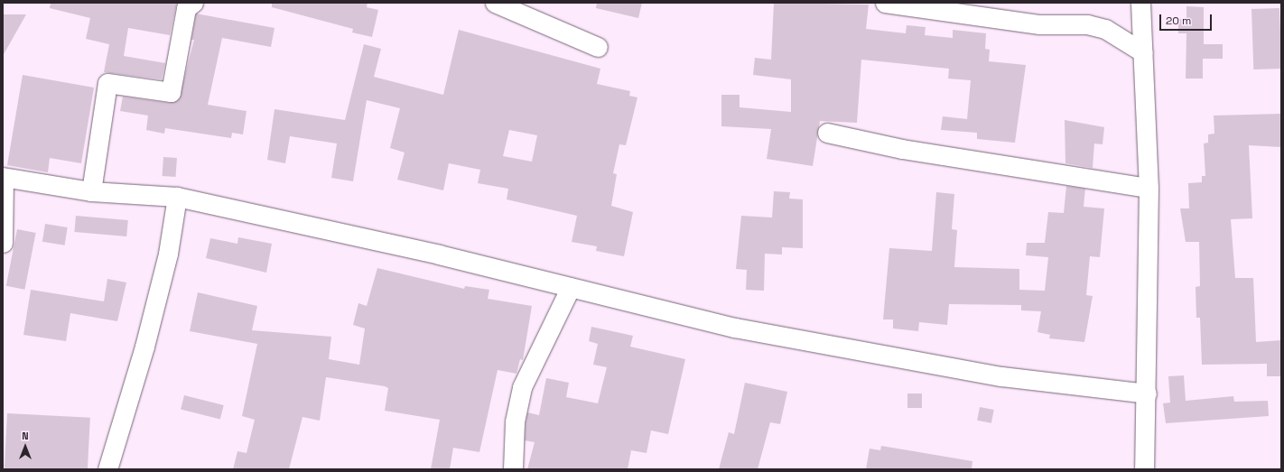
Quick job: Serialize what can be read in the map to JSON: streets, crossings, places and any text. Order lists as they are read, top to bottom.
{
  "scale_bar": "20 m",
  "north": "top"
}
